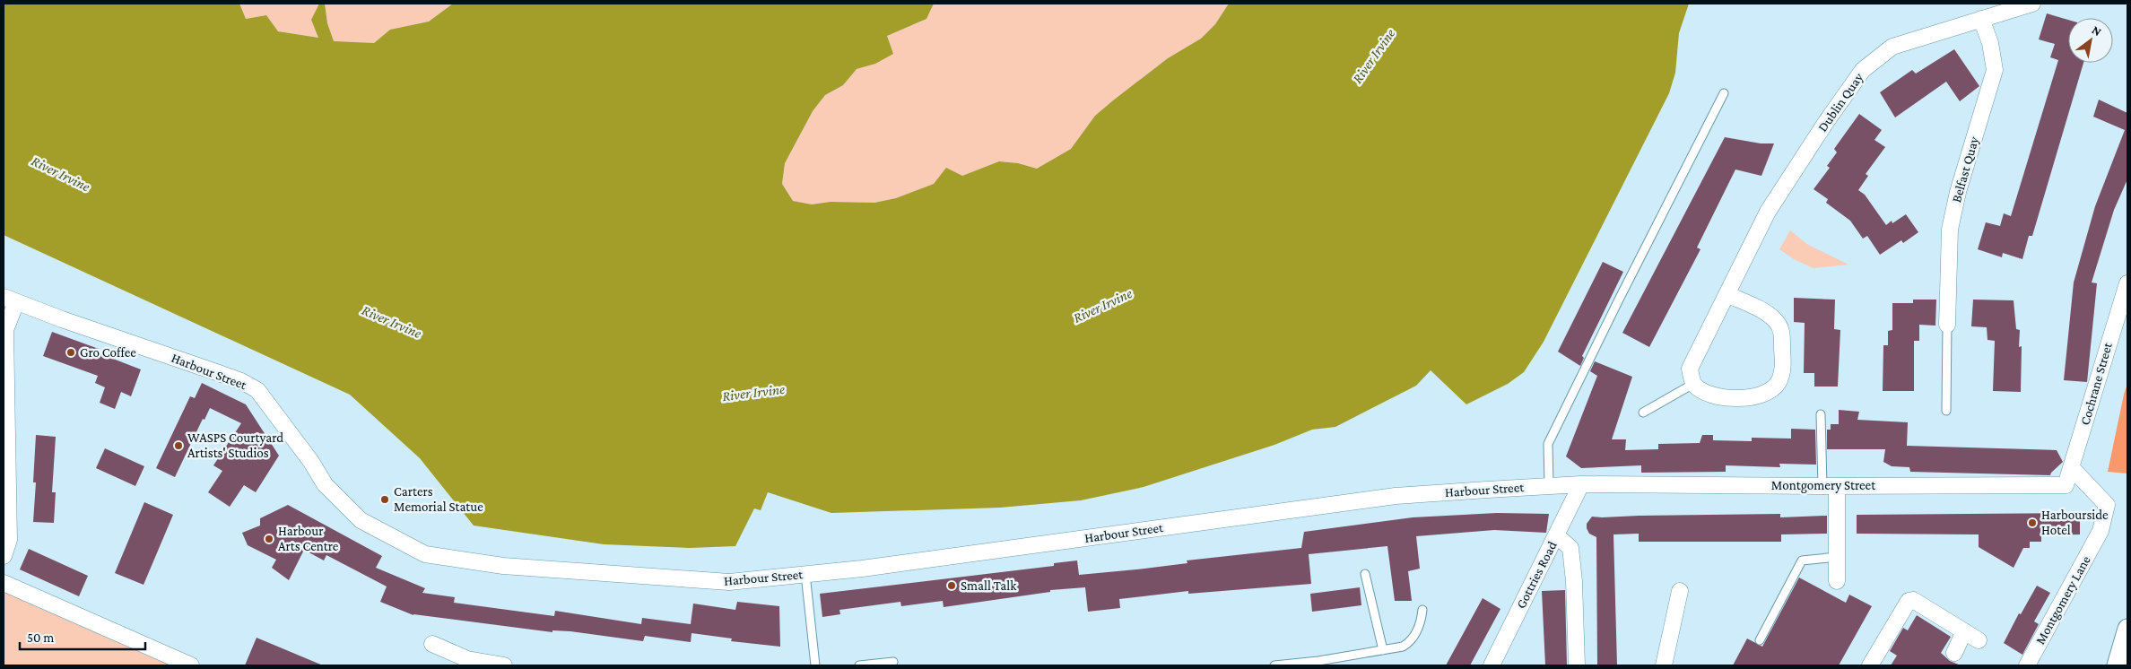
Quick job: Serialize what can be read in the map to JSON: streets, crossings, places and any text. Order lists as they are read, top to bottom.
{
  "streets": {
    "street": [
      "Dublin Quay",
      "Belfast Quay",
      "Harbour Street",
      "Cochrane Street",
      "Montgomery Street",
      "Gottries Road",
      "Montgomery Lane"
    ]
  },
  "crossings": [
    ["Dublin Quay", "Belfast Quay"],
    ["Harbour Street", "Montgomery Street"],
    ["Harbour Street", "Gottries Road"],
    ["Cochrane Street", "Montgomery Street"],
    ["Cochrane Street", "Montgomery Lane"],
    ["Montgomery Street", "Gottries Road"]
  ],
  "water": ["River Irvine"],
  "places": [
    "Gro Coffee",
    "WASPS Courtyard Artists' Studios",
    "Carters Memorial Statue",
    "Harbourside Hotel",
    "Harbour Arts Centre",
    "Small Talk"
  ],
  "scale_bar": "50 m",
  "north": "top right"
}
